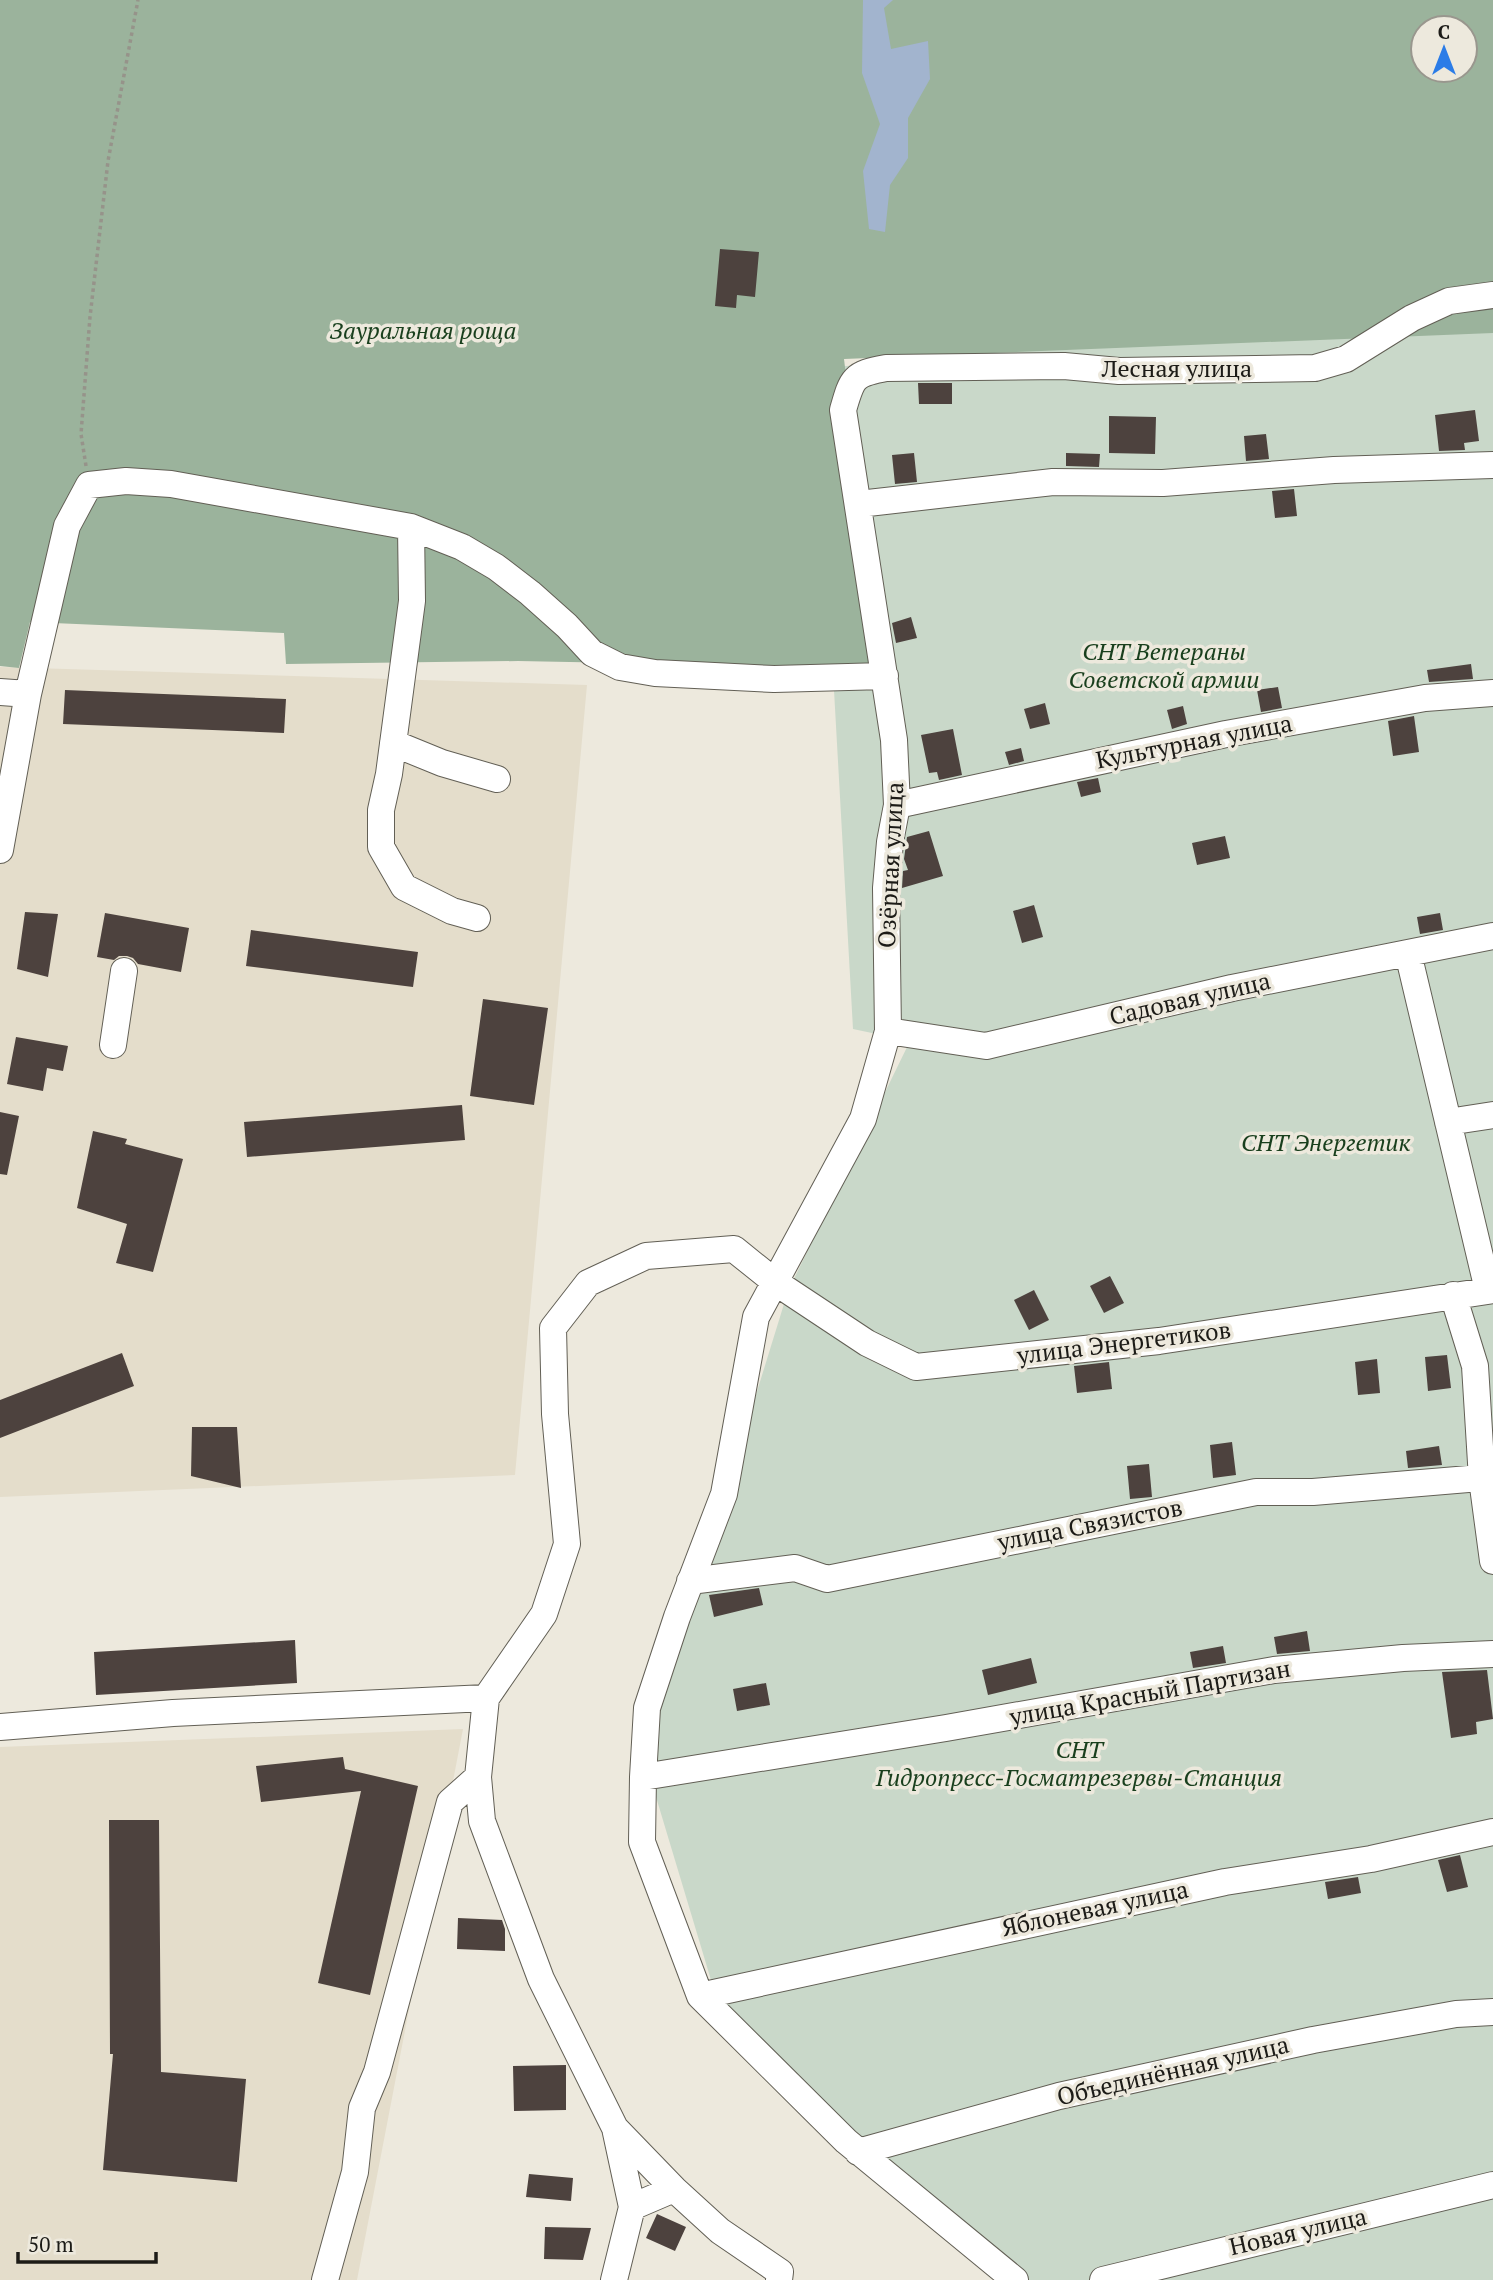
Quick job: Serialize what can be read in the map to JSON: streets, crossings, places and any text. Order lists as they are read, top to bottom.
{
  "streets": {
    "street": [
      "Лесная улица",
      "Культурная улица",
      "Озёрная улица",
      "Садовая улица",
      "улица Энергетиков",
      "улица Связистов",
      "улица Красный Партизан",
      "Яблоневая улица",
      "Объединённая улица",
      "Новая улица"
    ]
  },
  "crossings": [
    ["Лесная улица", "Озёрная улица"],
    ["Культурная улица", "Озёрная улица"],
    ["Озёрная улица", "Садовая улица"],
    ["Озёрная улица", "улица Энергетиков"],
    ["Озёрная улица", "улица Связистов"],
    ["Озёрная улица", "улица Красный Партизан"],
    ["Озёрная улица", "Яблоневая улица"]
  ],
  "parks": [
    "Зауральная роща",
    "СНТ Ветераны Советской армии",
    "СНТ Энергетик",
    "СНТ Гидропресс-Госматрезервы-Станция"
  ],
  "scale_bar": "50 m",
  "north": "top"
}
